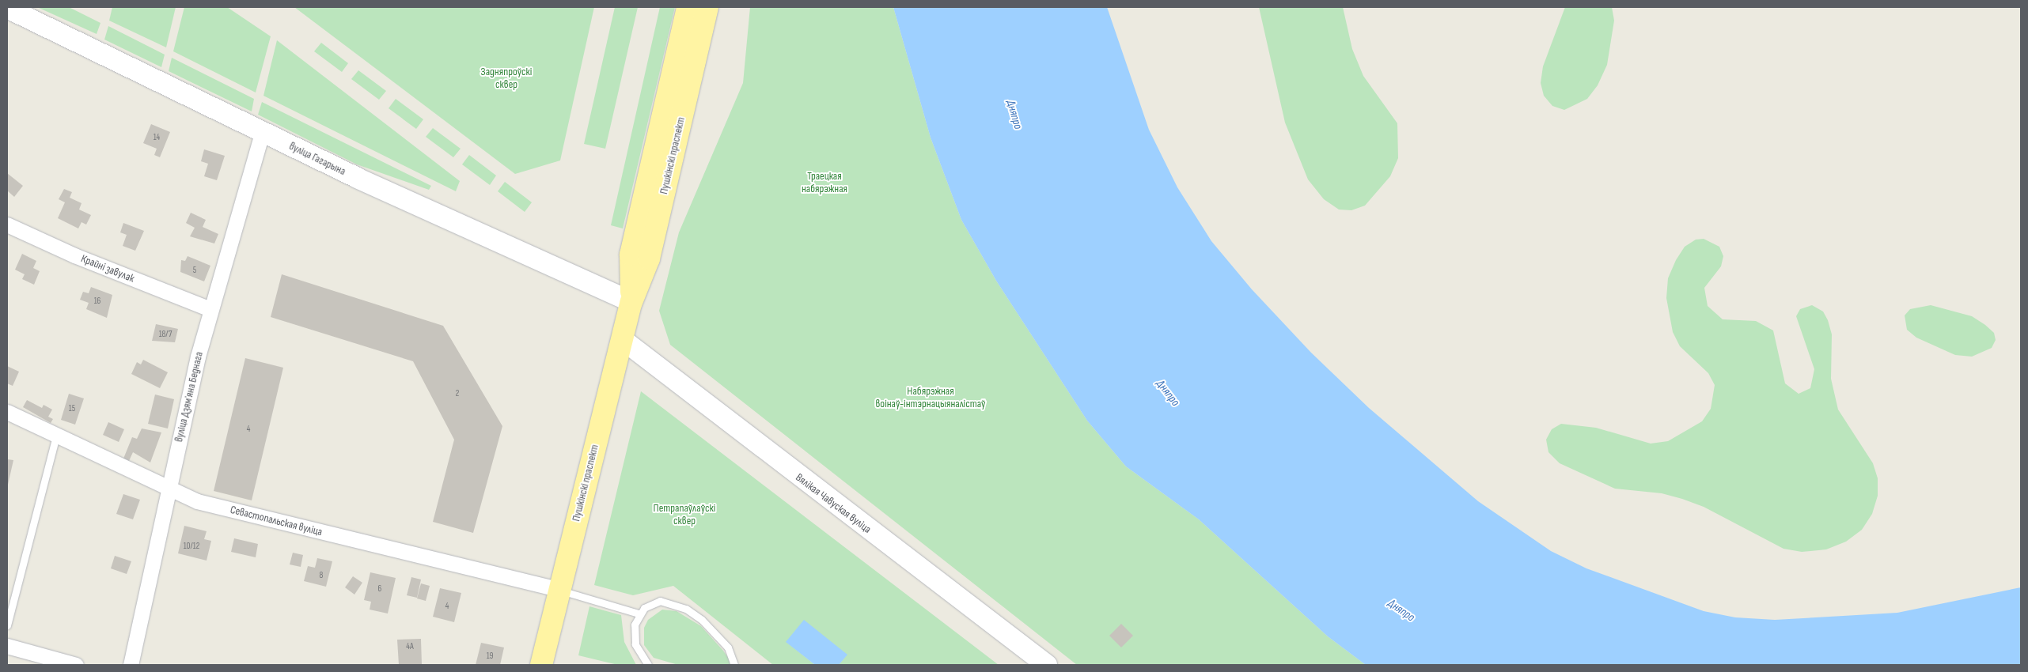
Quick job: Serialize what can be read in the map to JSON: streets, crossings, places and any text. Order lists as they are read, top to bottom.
{
  "streets": {
    "main road": ["Пушкінскі праспект", "вуліца Гагарына", "Вялікая Чавуская вуліца"],
    "street": ["Крайні завулак", "вуліца Дзямʼяна Беднага", "Севастопальская вуліца"]
  },
  "crossings": [
    ["Пушкінскі праспект", "вуліца Гагарына"],
    ["Пушкінскі праспект", "Вялікая Чавуская вуліца"],
    ["Пушкінскі праспект", "Севастопальская вуліца"],
    ["вуліца Гагарына", "вуліца Дзямʼяна Беднага"],
    ["Крайні завулак", "вуліца Дзямʼяна Беднага"],
    ["вуліца Дзямʼяна Беднага", "Севастопальская вуліца"]
  ],
  "water": ["Дняпро"],
  "parks": [
    "Задняпроўскі сквер",
    "Траецкая набярэжная",
    "Набярэжная воінаў-інтэрнацыяналістаў",
    "Петрапаўлаўскі сквер"
  ],
  "house_numbers": [
    "14",
    "5",
    "16",
    "18/7",
    "2",
    "15",
    "4",
    "10/12",
    "8",
    "6",
    "4",
    "4А",
    "19"
  ]
}
